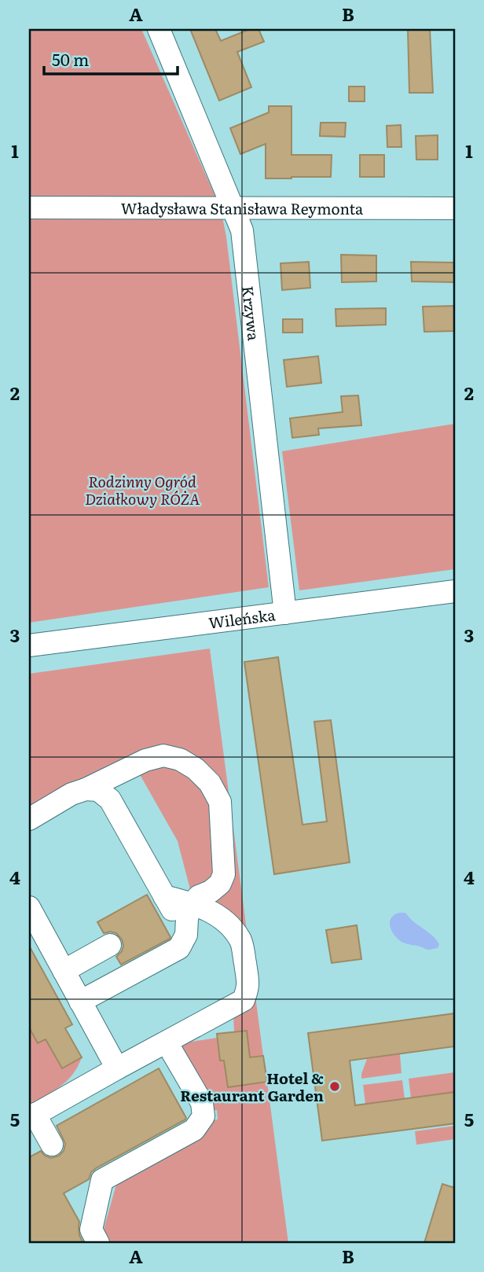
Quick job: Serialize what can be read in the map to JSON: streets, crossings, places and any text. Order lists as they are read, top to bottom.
{
  "streets": {
    "street": ["Władysława Stanisława Reymonta", "Krzywa", "Wileńska"]
  },
  "crossings": [
    ["Władysława Stanisława Reymonta", "Krzywa"],
    ["Krzywa", "Wileńska"]
  ],
  "parks": ["Rodzinny Ogród Działkowy RÓŻA"],
  "places": ["Hotel & Restaurant Garden"],
  "scale_bar": "50 m",
  "grid": {
    "columns": ["A", "B"],
    "rows": [
      "1",
      "2",
      "3",
      "4",
      "5"
    ]
  }
}
